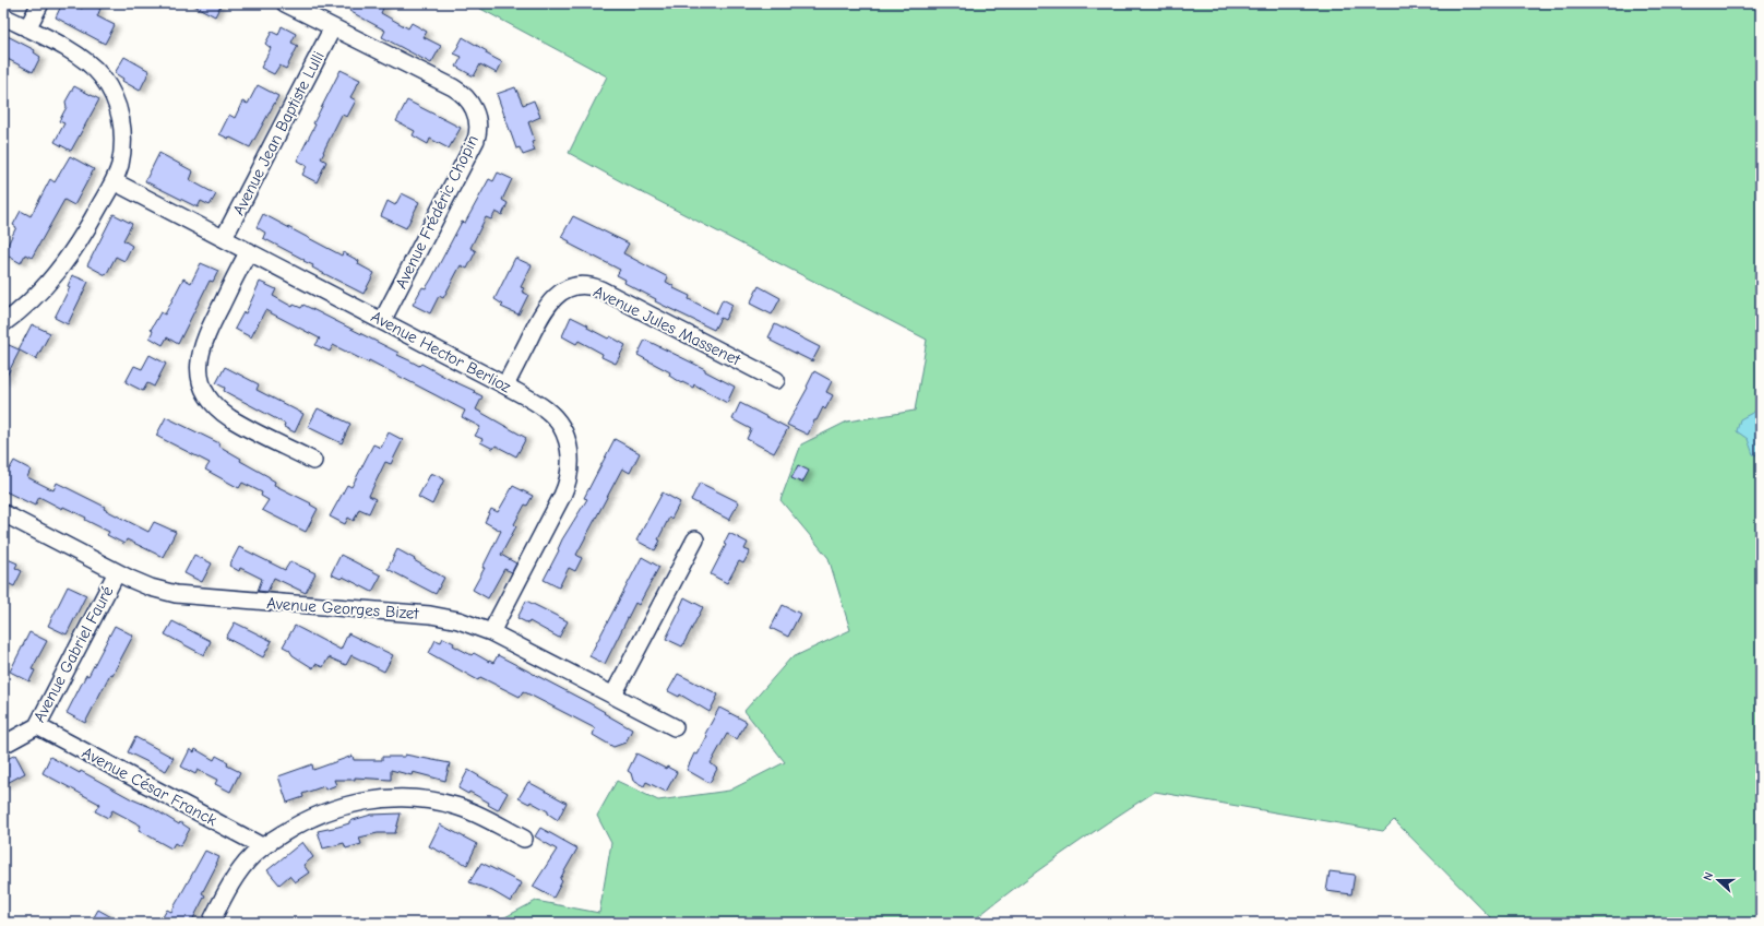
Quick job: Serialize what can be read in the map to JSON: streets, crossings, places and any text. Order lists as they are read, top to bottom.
{
  "streets": {
    "street": [
      "Avenue Jean Baptiste Lulli",
      "Avenue Frédéric Chopin",
      "Avenue Jules Massenet",
      "Avenue Hector Berlioz",
      "Avenue Georges Bizet",
      "Avenue Gabriel Fauré",
      "Avenue César Franck"
    ]
  },
  "crossings": [
    ["Avenue Jean Baptiste Lulli", "Avenue Frédéric Chopin"],
    ["Avenue Jean Baptiste Lulli", "Avenue Hector Berlioz"],
    ["Avenue Frédéric Chopin", "Avenue Hector Berlioz"],
    ["Avenue Jules Massenet", "Avenue Hector Berlioz"],
    ["Avenue Hector Berlioz", "Avenue Georges Bizet"],
    ["Avenue Georges Bizet", "Avenue Gabriel Fauré"],
    ["Avenue Gabriel Fauré", "Avenue César Franck"]
  ],
  "north": "left"
}
